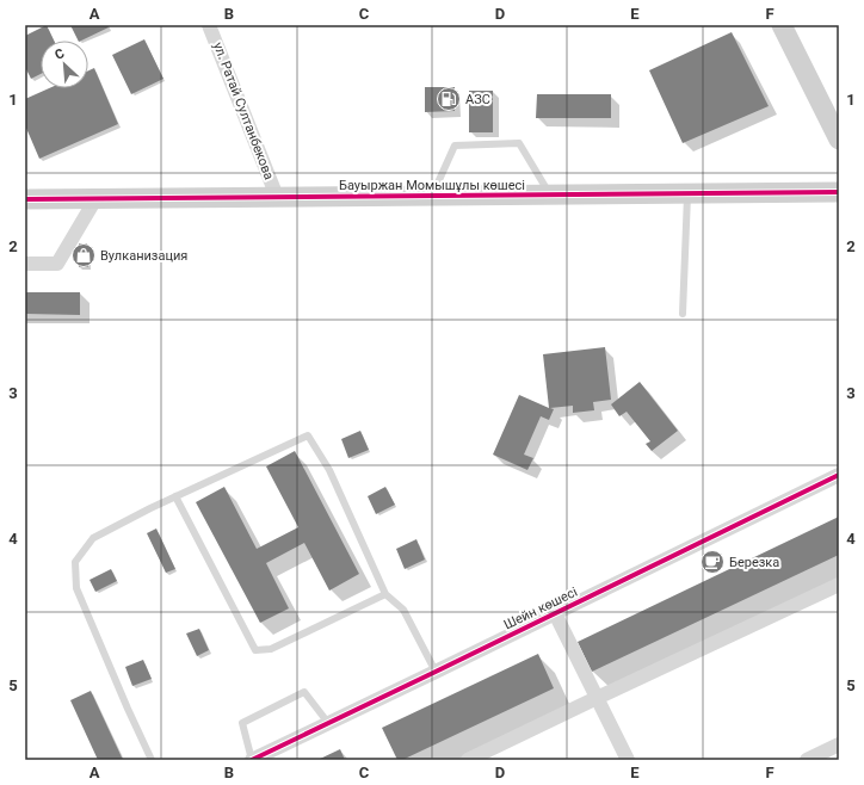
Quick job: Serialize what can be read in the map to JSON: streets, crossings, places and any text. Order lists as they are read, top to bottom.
{
  "streets": {
    "street": ["ул. Ратай Султанбекова", "Бауыржан Момышұлы көшесі", "Шейн көшесі"]
  },
  "crossings": [
    ["ул. Ратай Султанбекова", "Бауыржан Момышұлы көшесі"]
  ],
  "places": {
    "fuel station": ["АЗС"],
    "shop": ["Вулканизация"],
    "cafe": ["Березка"]
  },
  "north": "top left",
  "grid": {
    "columns": [
      "A",
      "B",
      "C",
      "D",
      "E",
      "F"
    ],
    "rows": [
      "1",
      "2",
      "3",
      "4",
      "5"
    ]
  }
}
